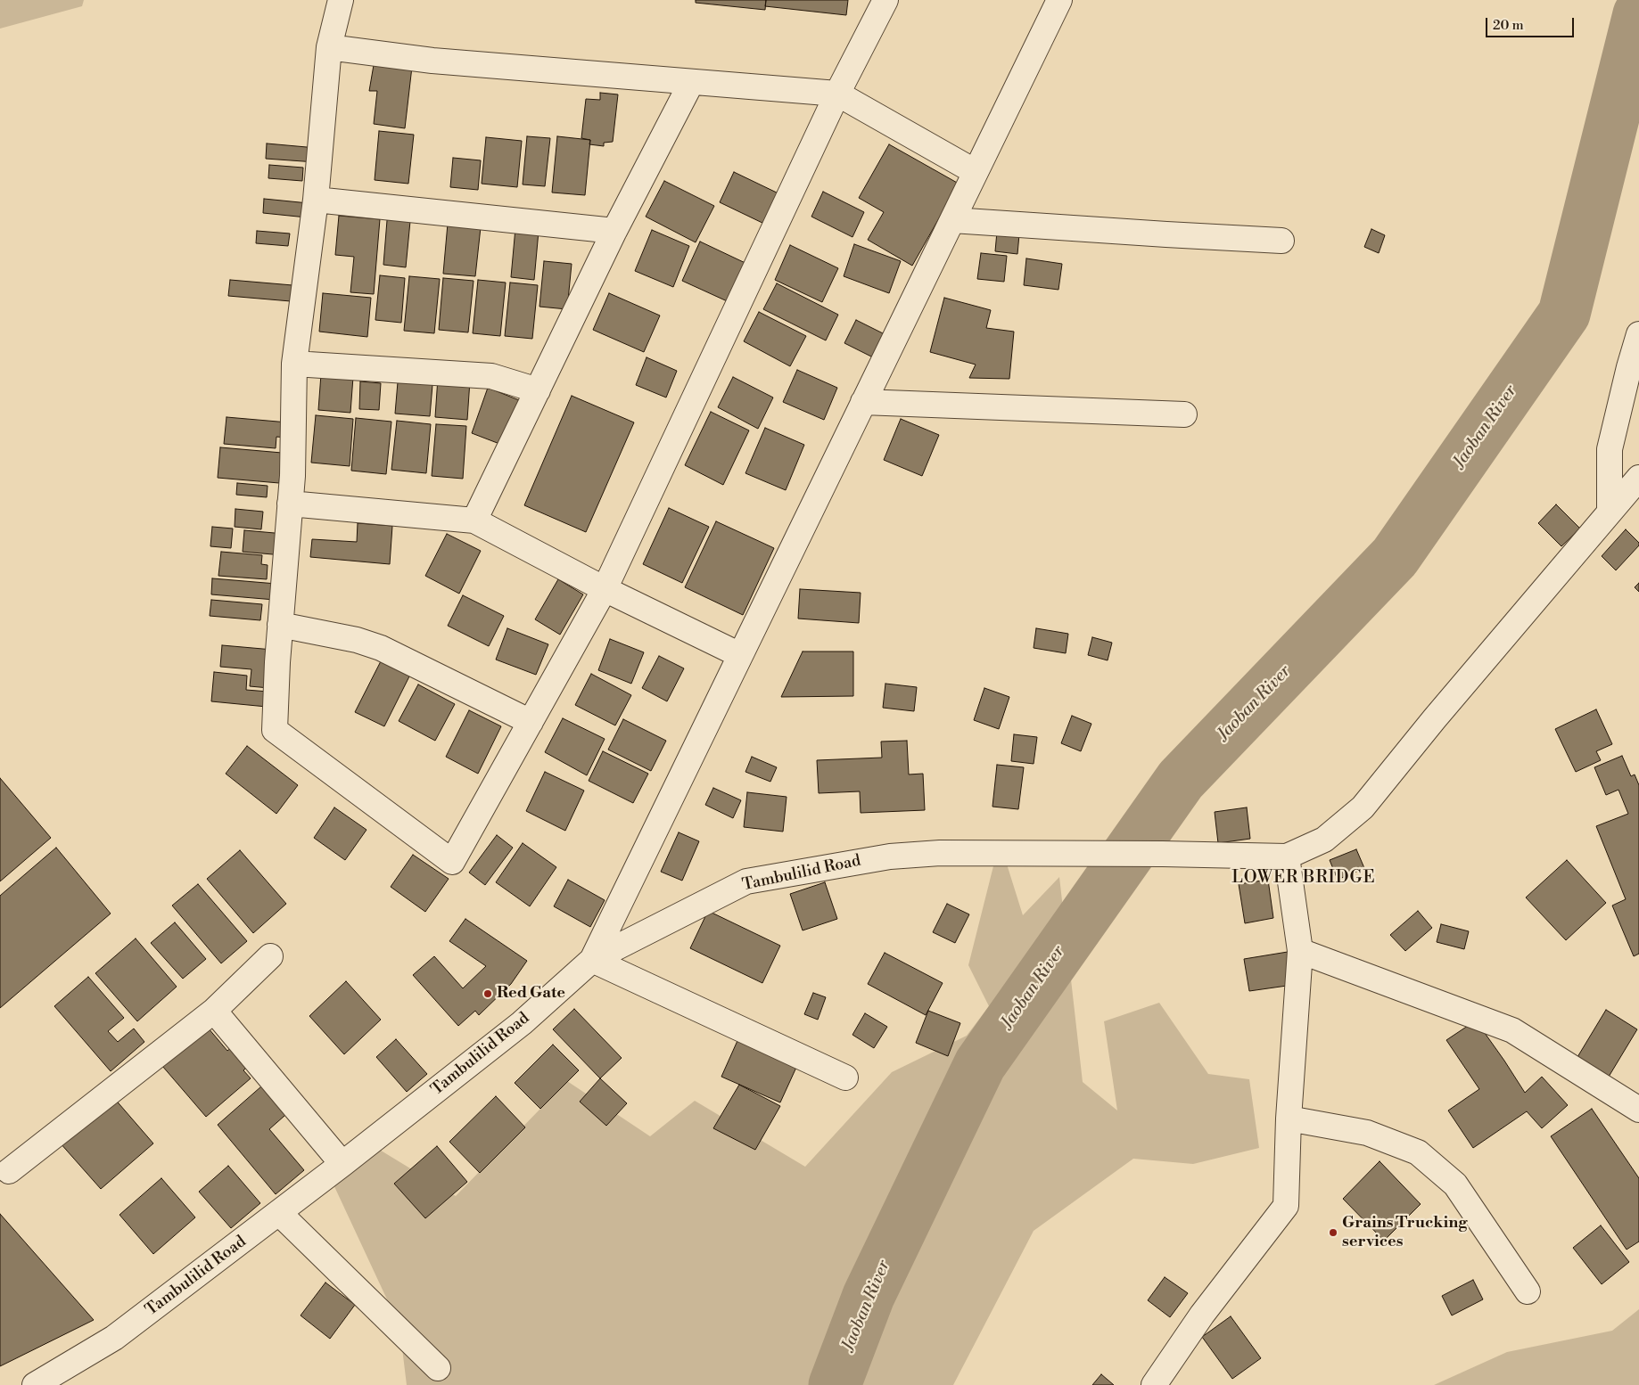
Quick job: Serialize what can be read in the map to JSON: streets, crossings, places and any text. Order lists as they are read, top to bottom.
{
  "streets": {
    "street": ["Tambulilid Road"]
  },
  "districts": ["LOWER BRIDGE"],
  "water": ["Jaoban River"],
  "places": ["Red Gate", "Grains Trucking services"],
  "scale_bar": "20 m"
}
